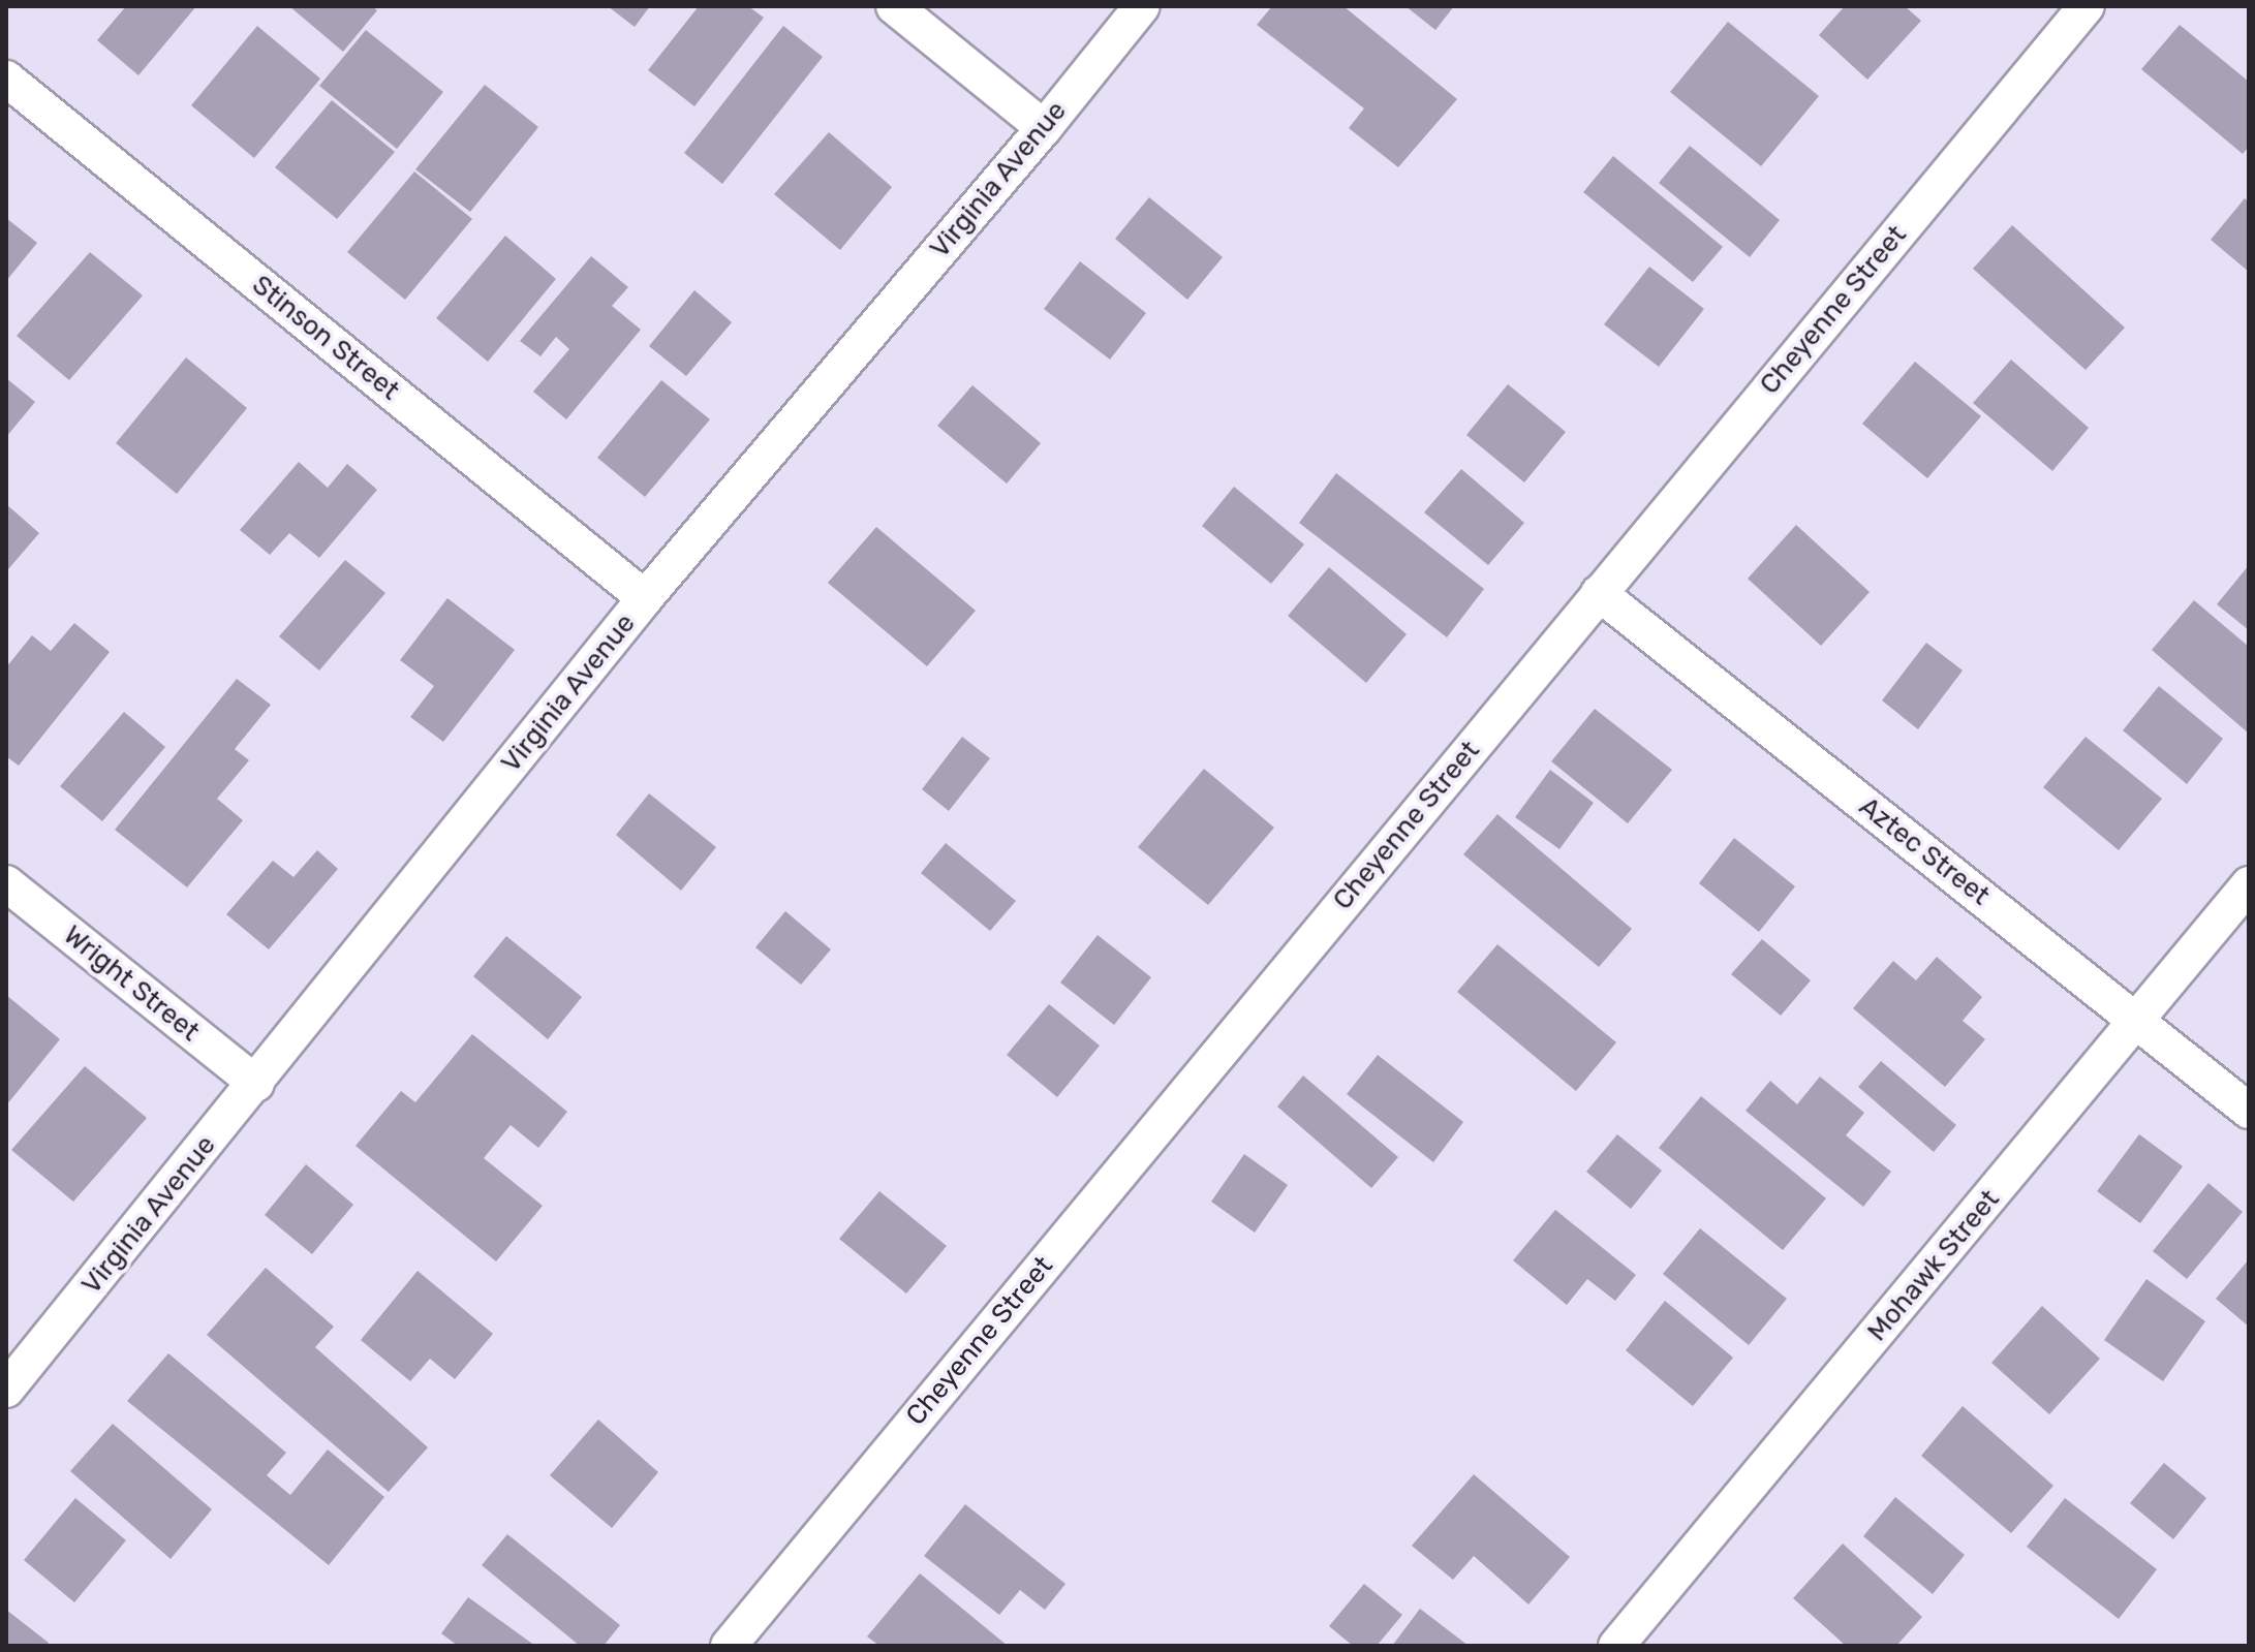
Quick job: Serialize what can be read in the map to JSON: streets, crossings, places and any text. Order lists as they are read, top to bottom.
{
  "streets": {
    "street": [
      "Virginia Avenue",
      "Cheyenne Street",
      "Stinson Street",
      "Aztec Street",
      "Wright Street",
      "Mohawk Street"
    ]
  },
  "crossings": [
    ["Virginia Avenue", "Stinson Street"],
    ["Virginia Avenue", "Wright Street"],
    ["Cheyenne Street", "Aztec Street"],
    ["Aztec Street", "Mohawk Street"]
  ]
}
